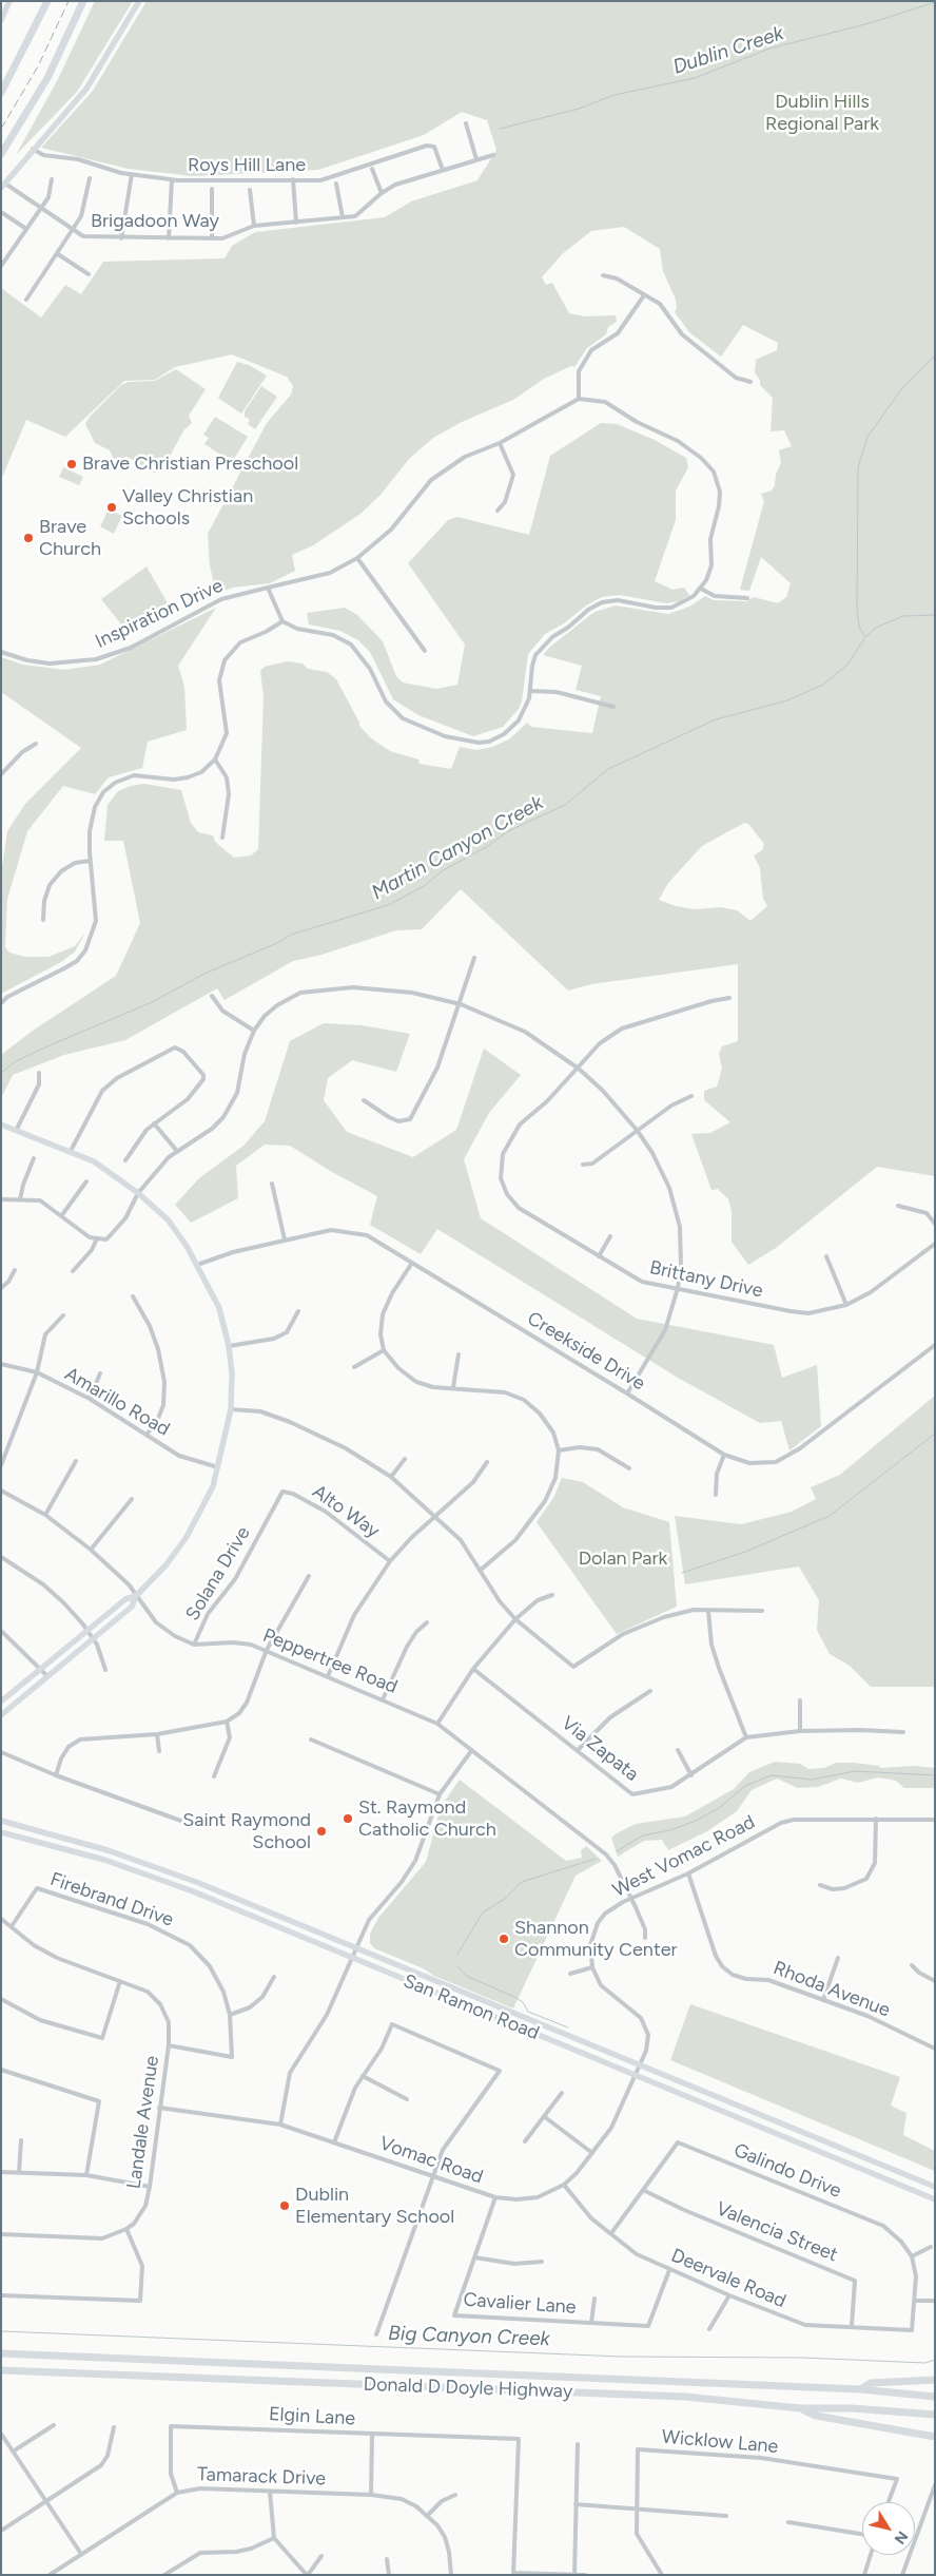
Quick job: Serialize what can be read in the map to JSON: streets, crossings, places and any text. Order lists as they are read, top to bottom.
{
  "streets": {
    "highway": ["Donald D Doyle Highway"],
    "main road": ["San Ramon Road"],
    "street": [
      "Roys Hill Lane",
      "Brigadoon Way",
      "Inspiration Drive",
      "Brittany Drive",
      "Creekside Drive",
      "Amarillo Road",
      "Alto Way",
      "Solana Drive",
      "Peppertree Road",
      "Via Zapata",
      "West Vomac Road",
      "Firebrand Drive",
      "Rhoda Avenue",
      "Landale Avenue",
      "Vomac Road",
      "Galindo Drive",
      "Valencia Street",
      "Deervale Road",
      "Cavalier Lane",
      "Elgin Lane",
      "Wicklow Lane",
      "Tamarack Drive"
    ]
  },
  "crossings": [
    ["Roys Hill Lane", "Brigadoon Way"],
    ["Alto Way", "Solana Drive"],
    ["Solana Drive", "Peppertree Road"],
    ["Peppertree Road", "West Vomac Road"],
    ["West Vomac Road", "Rhoda Avenue"],
    ["West Vomac Road", "San Ramon Road"],
    ["West Vomac Road", "Vomac Road"],
    ["Firebrand Drive", "Landale Avenue"],
    ["San Ramon Road", "Vomac Road"],
    ["Landale Avenue", "Vomac Road"],
    ["Vomac Road", "Deervale Road"],
    ["Vomac Road", "Cavalier Lane"],
    ["Galindo Drive", "Valencia Street"],
    ["Galindo Drive", "Deervale Road"],
    ["Valencia Street", "Deervale Road"],
    ["Deervale Road", "Cavalier Lane"],
    ["Elgin Lane", "Tamarack Drive"]
  ],
  "water": ["Dublin Creek", "Martin Canyon Creek", "Big Canyon Creek"],
  "parks": ["Dublin Hills Regional Park", "Dolan Park"],
  "places": [
    "Brave Christian Preschool",
    "Valley Christian Schools",
    "Brave Church",
    "St. Raymond Catholic Church",
    "Saint Raymond School",
    "Shannon Community Center",
    "Dublin Elementary School"
  ],
  "north": "bottom right"
}
